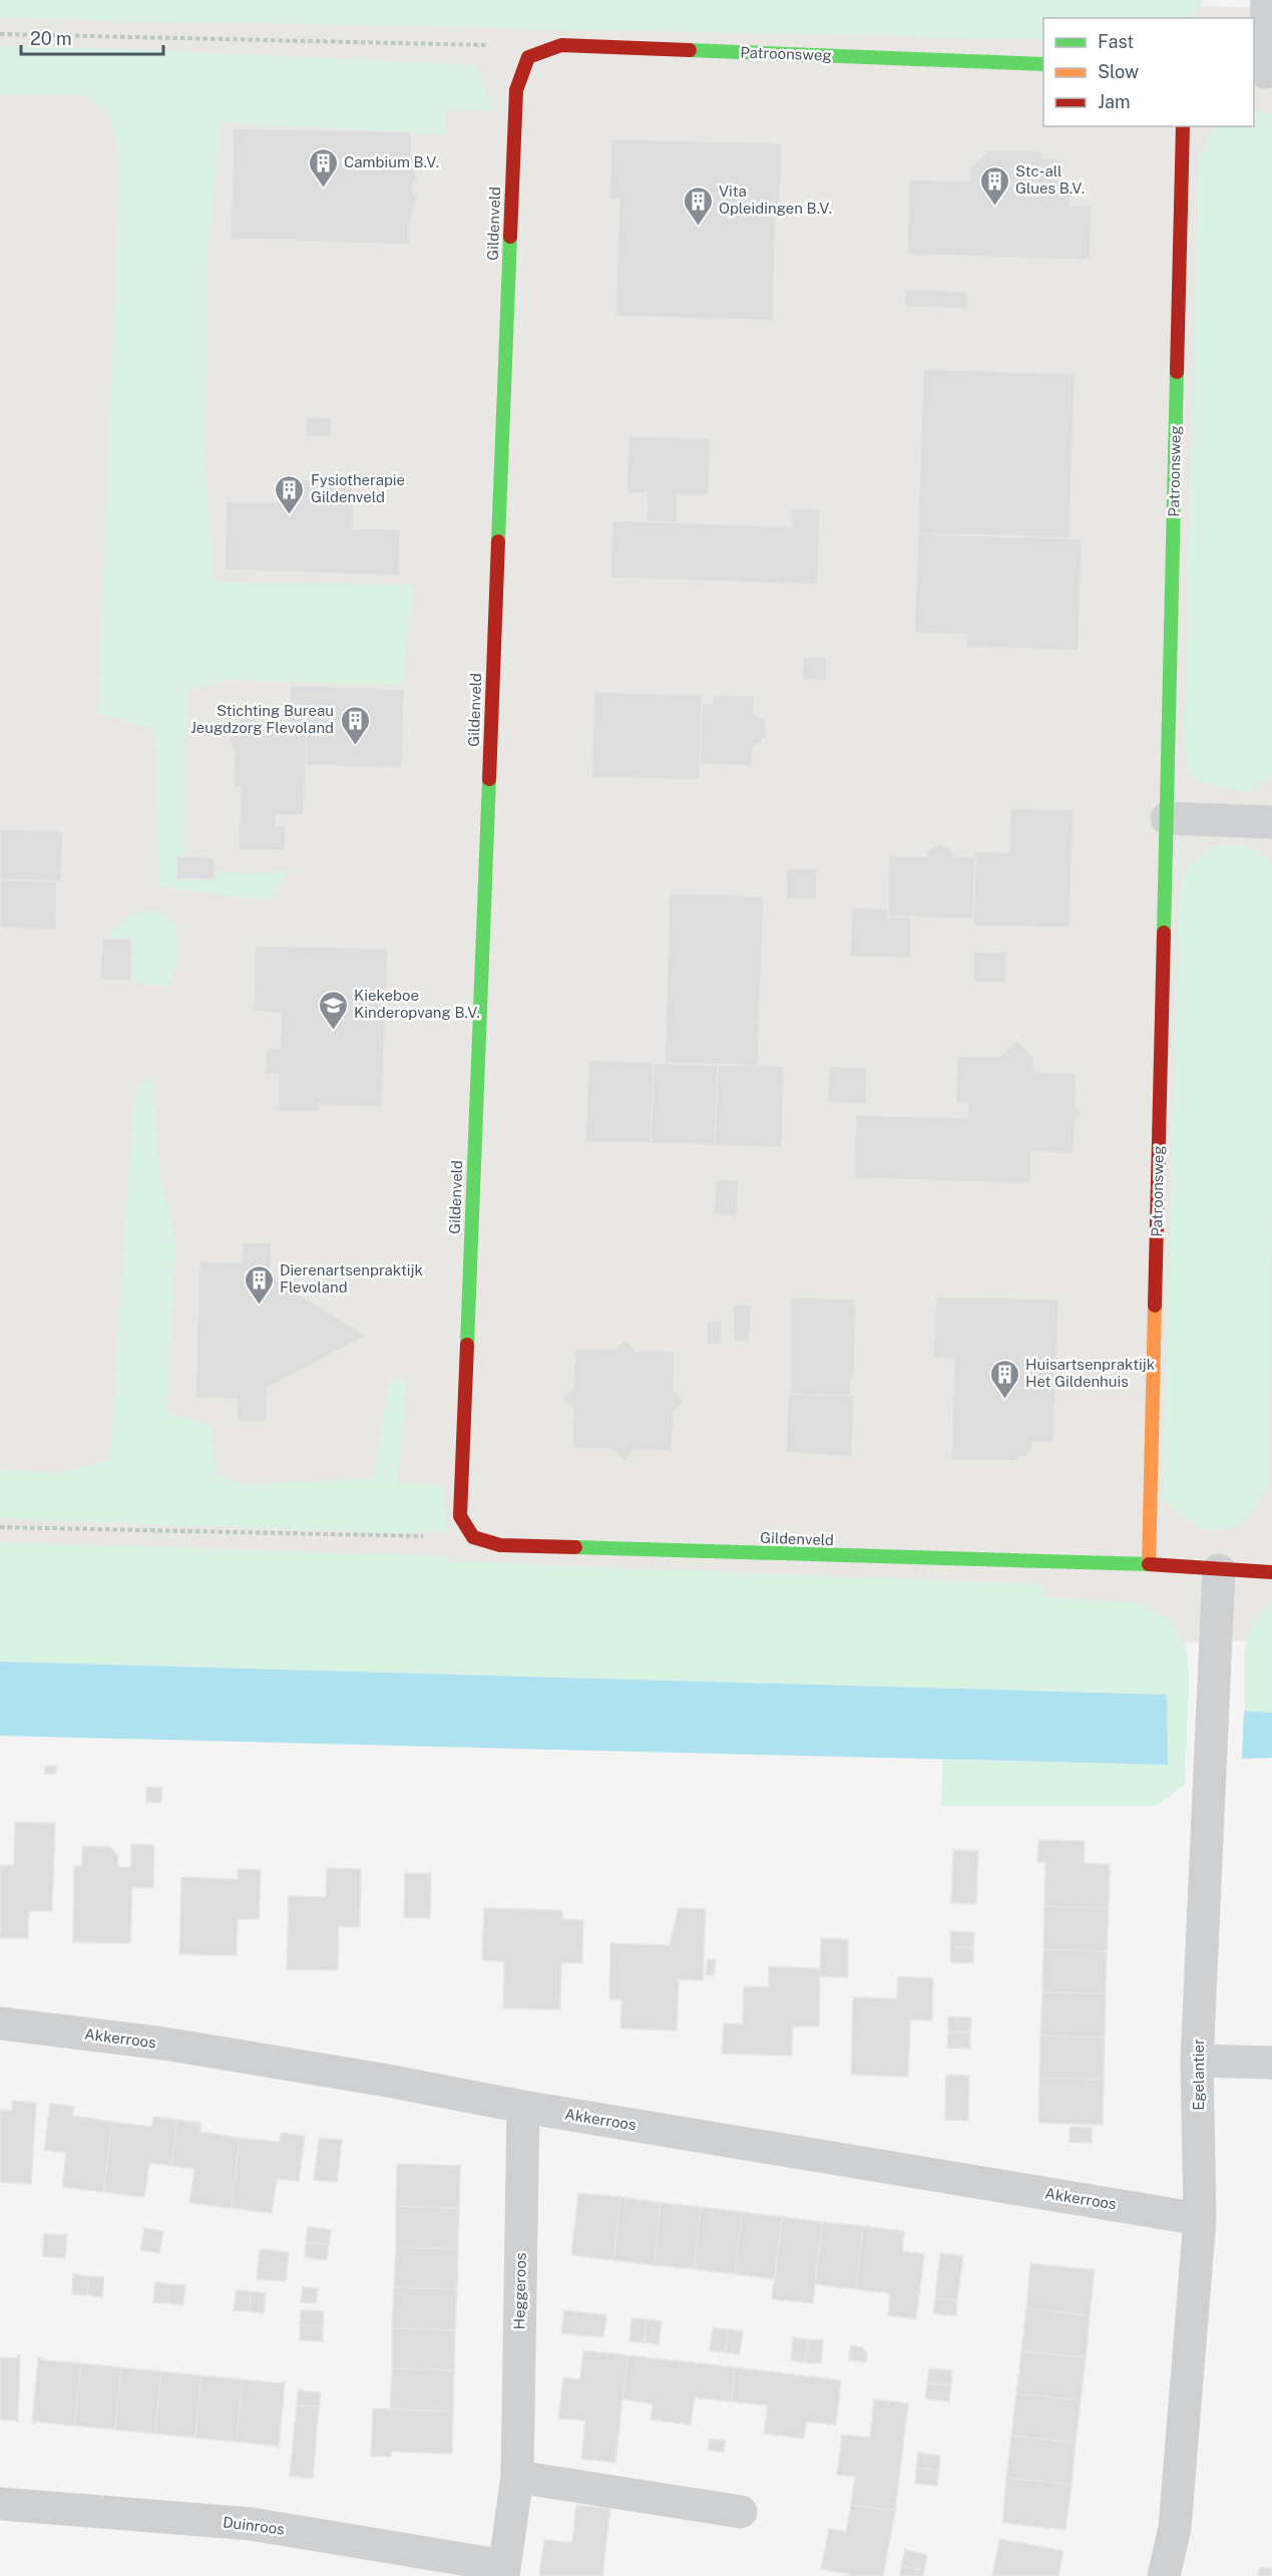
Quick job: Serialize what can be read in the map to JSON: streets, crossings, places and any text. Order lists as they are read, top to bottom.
{
  "streets": {
    "street": [
      "Patroonsweg",
      "Gildenveld",
      "Akkerroos",
      "Egelantier",
      "Heggeroos",
      "Duinroos"
    ]
  },
  "crossings": [
    ["Patroonsweg", "Gildenveld"],
    ["Gildenveld", "Egelantier"],
    ["Akkerroos", "Egelantier"],
    ["Akkerroos", "Heggeroos"],
    ["Heggeroos", "Duinroos"]
  ],
  "places": {
    "building": [
      "Cambium B.V.",
      "Stc-all Glues B.V.",
      "Vita Opleidingen B.V.",
      "Fysiotherapie Gildenveld",
      "Stichting Bureau Jeugdzorg Flevoland",
      "Dierenartsenpraktijk Flevoland",
      "Huisartsenpraktijk Het Gildenhuis"
    ],
    "school or university": ["Kiekeboe Kinderopvang B.V."]
  },
  "legend": ["Fast", "Slow", "Jam"],
  "scale_bar": "20 m"
}
